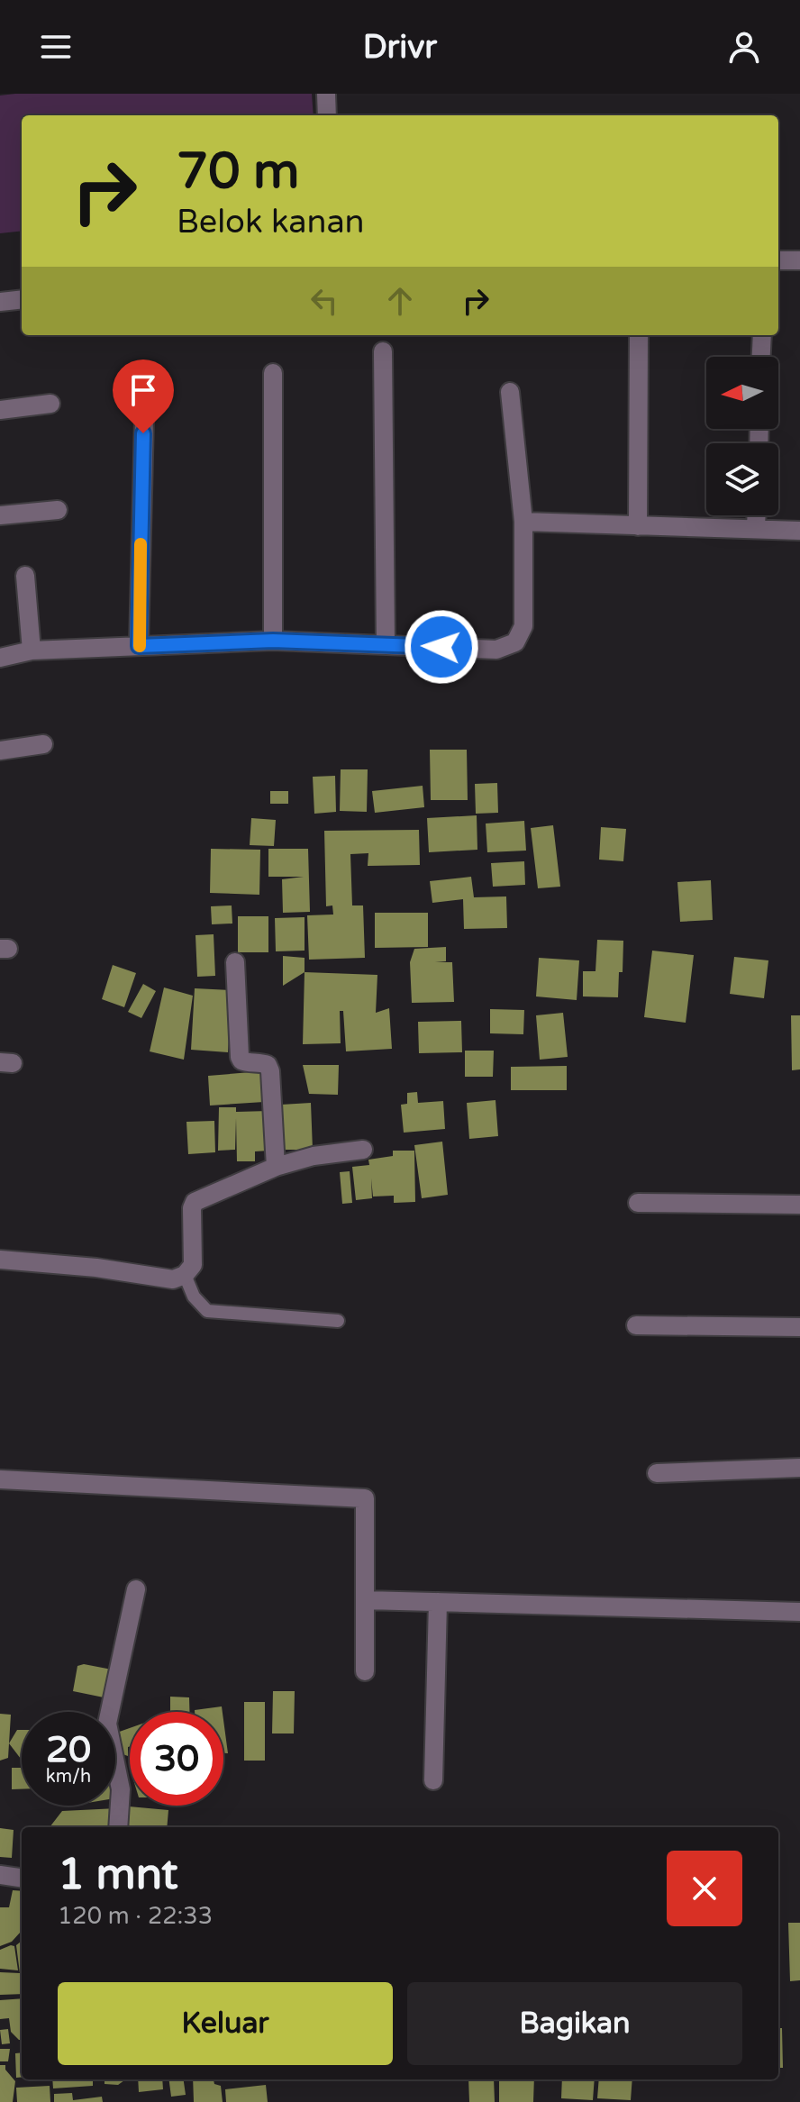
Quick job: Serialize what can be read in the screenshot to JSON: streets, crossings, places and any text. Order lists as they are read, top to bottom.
{
  "north": "left",
  "page": {
    "header": "Drivr",
    "turn": ["70 m", "Belok kanan"],
    "speed": "20 km/h",
    "limit": "30",
    "heading": ["1 mnt", "120 m · 22:33"],
    "buttons": ["Keluar", "Bagikan"]
  }
}
